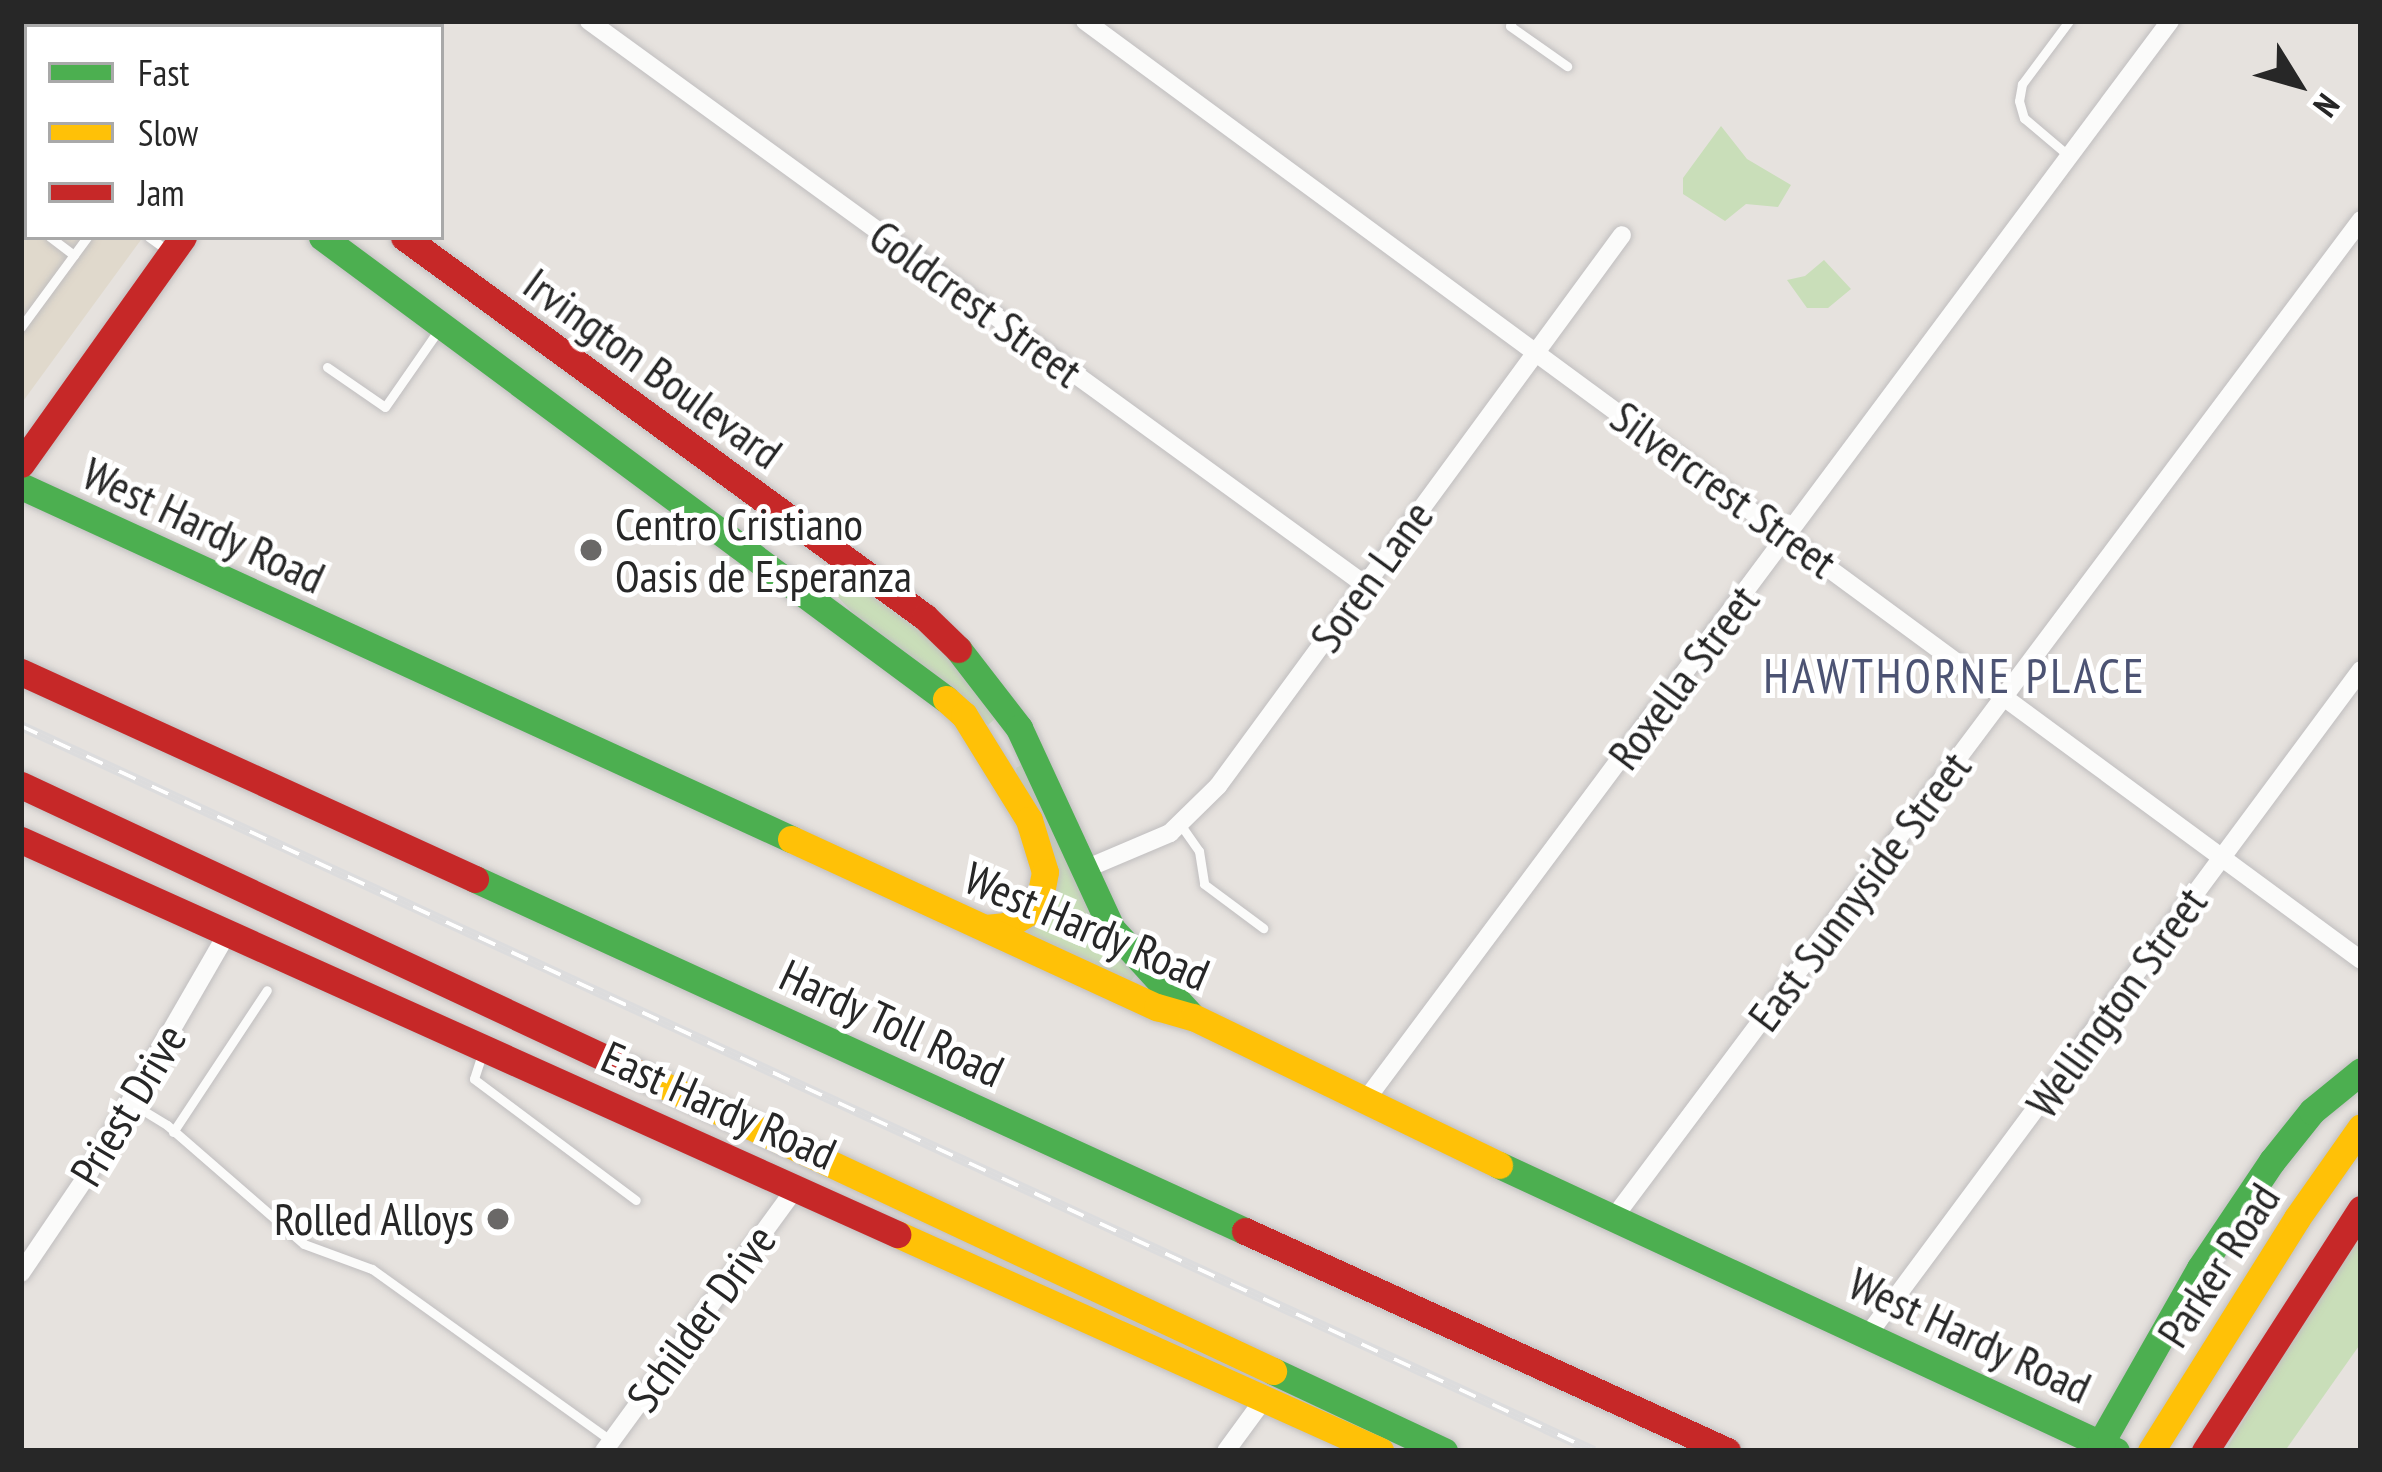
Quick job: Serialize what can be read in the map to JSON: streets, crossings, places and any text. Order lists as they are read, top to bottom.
{
  "streets": {
    "main road": [
      "Irvington Boulevard",
      "West Hardy Road",
      "Hardy Toll Road",
      "East Hardy Road",
      "Parker Road"
    ],
    "street": [
      "Goldcrest Street",
      "Silvercrest Street",
      "Soren Lane",
      "Roxella Street",
      "East Sunnyside Street",
      "Wellington Street",
      "Priest Drive",
      "Schilder Drive"
    ]
  },
  "crossings": [
    ["Goldcrest Street", "Soren Lane"],
    ["Irvington Boulevard", "West Hardy Road"],
    ["Irvington Boulevard", "Soren Lane"],
    ["Silvercrest Street", "Soren Lane"],
    ["Silvercrest Street", "Roxella Street"],
    ["Silvercrest Street", "East Sunnyside Street"],
    ["Silvercrest Street", "Wellington Street"],
    ["West Hardy Road", "Roxella Street"],
    ["West Hardy Road", "East Sunnyside Street"],
    ["West Hardy Road", "Wellington Street"],
    ["Priest Drive", "East Hardy Road"],
    ["East Hardy Road", "Schilder Drive"]
  ],
  "districts": ["HAWTHORNE PLACE"],
  "places": ["Centro Cristiano Oasis de Esperanza", "Rolled Alloys"],
  "legend": ["Fast", "Slow", "Jam"],
  "north": "bottom right"
}
